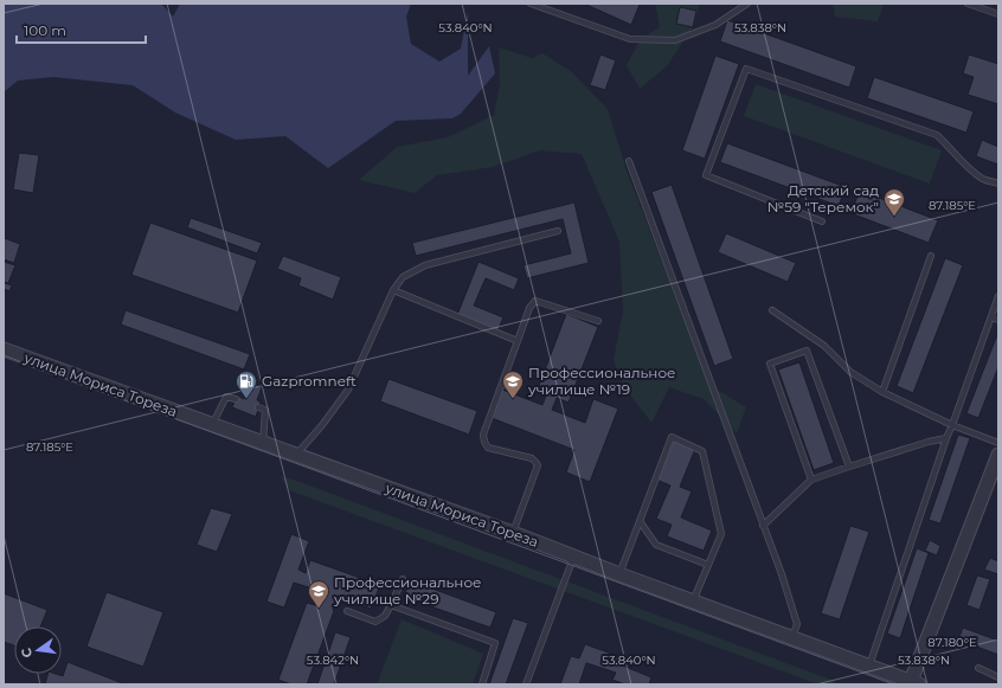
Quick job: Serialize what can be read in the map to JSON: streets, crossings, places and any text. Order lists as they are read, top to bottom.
{
  "streets": {
    "street": ["улица Мориса Тореза"]
  },
  "places": {
    "school or university": ["Детский сад №59 \"Теремок\"", "Профессиональное училище №19", "Профессиональное училище №29"],
    "fuel station": ["Gazpromneft"]
  },
  "scale_bar": "100 m",
  "north": "left",
  "coordinates": [
    "53.840°N",
    "53.838°N",
    "87.185°E",
    "87.180°E",
    "53.842°N"
  ]
}
